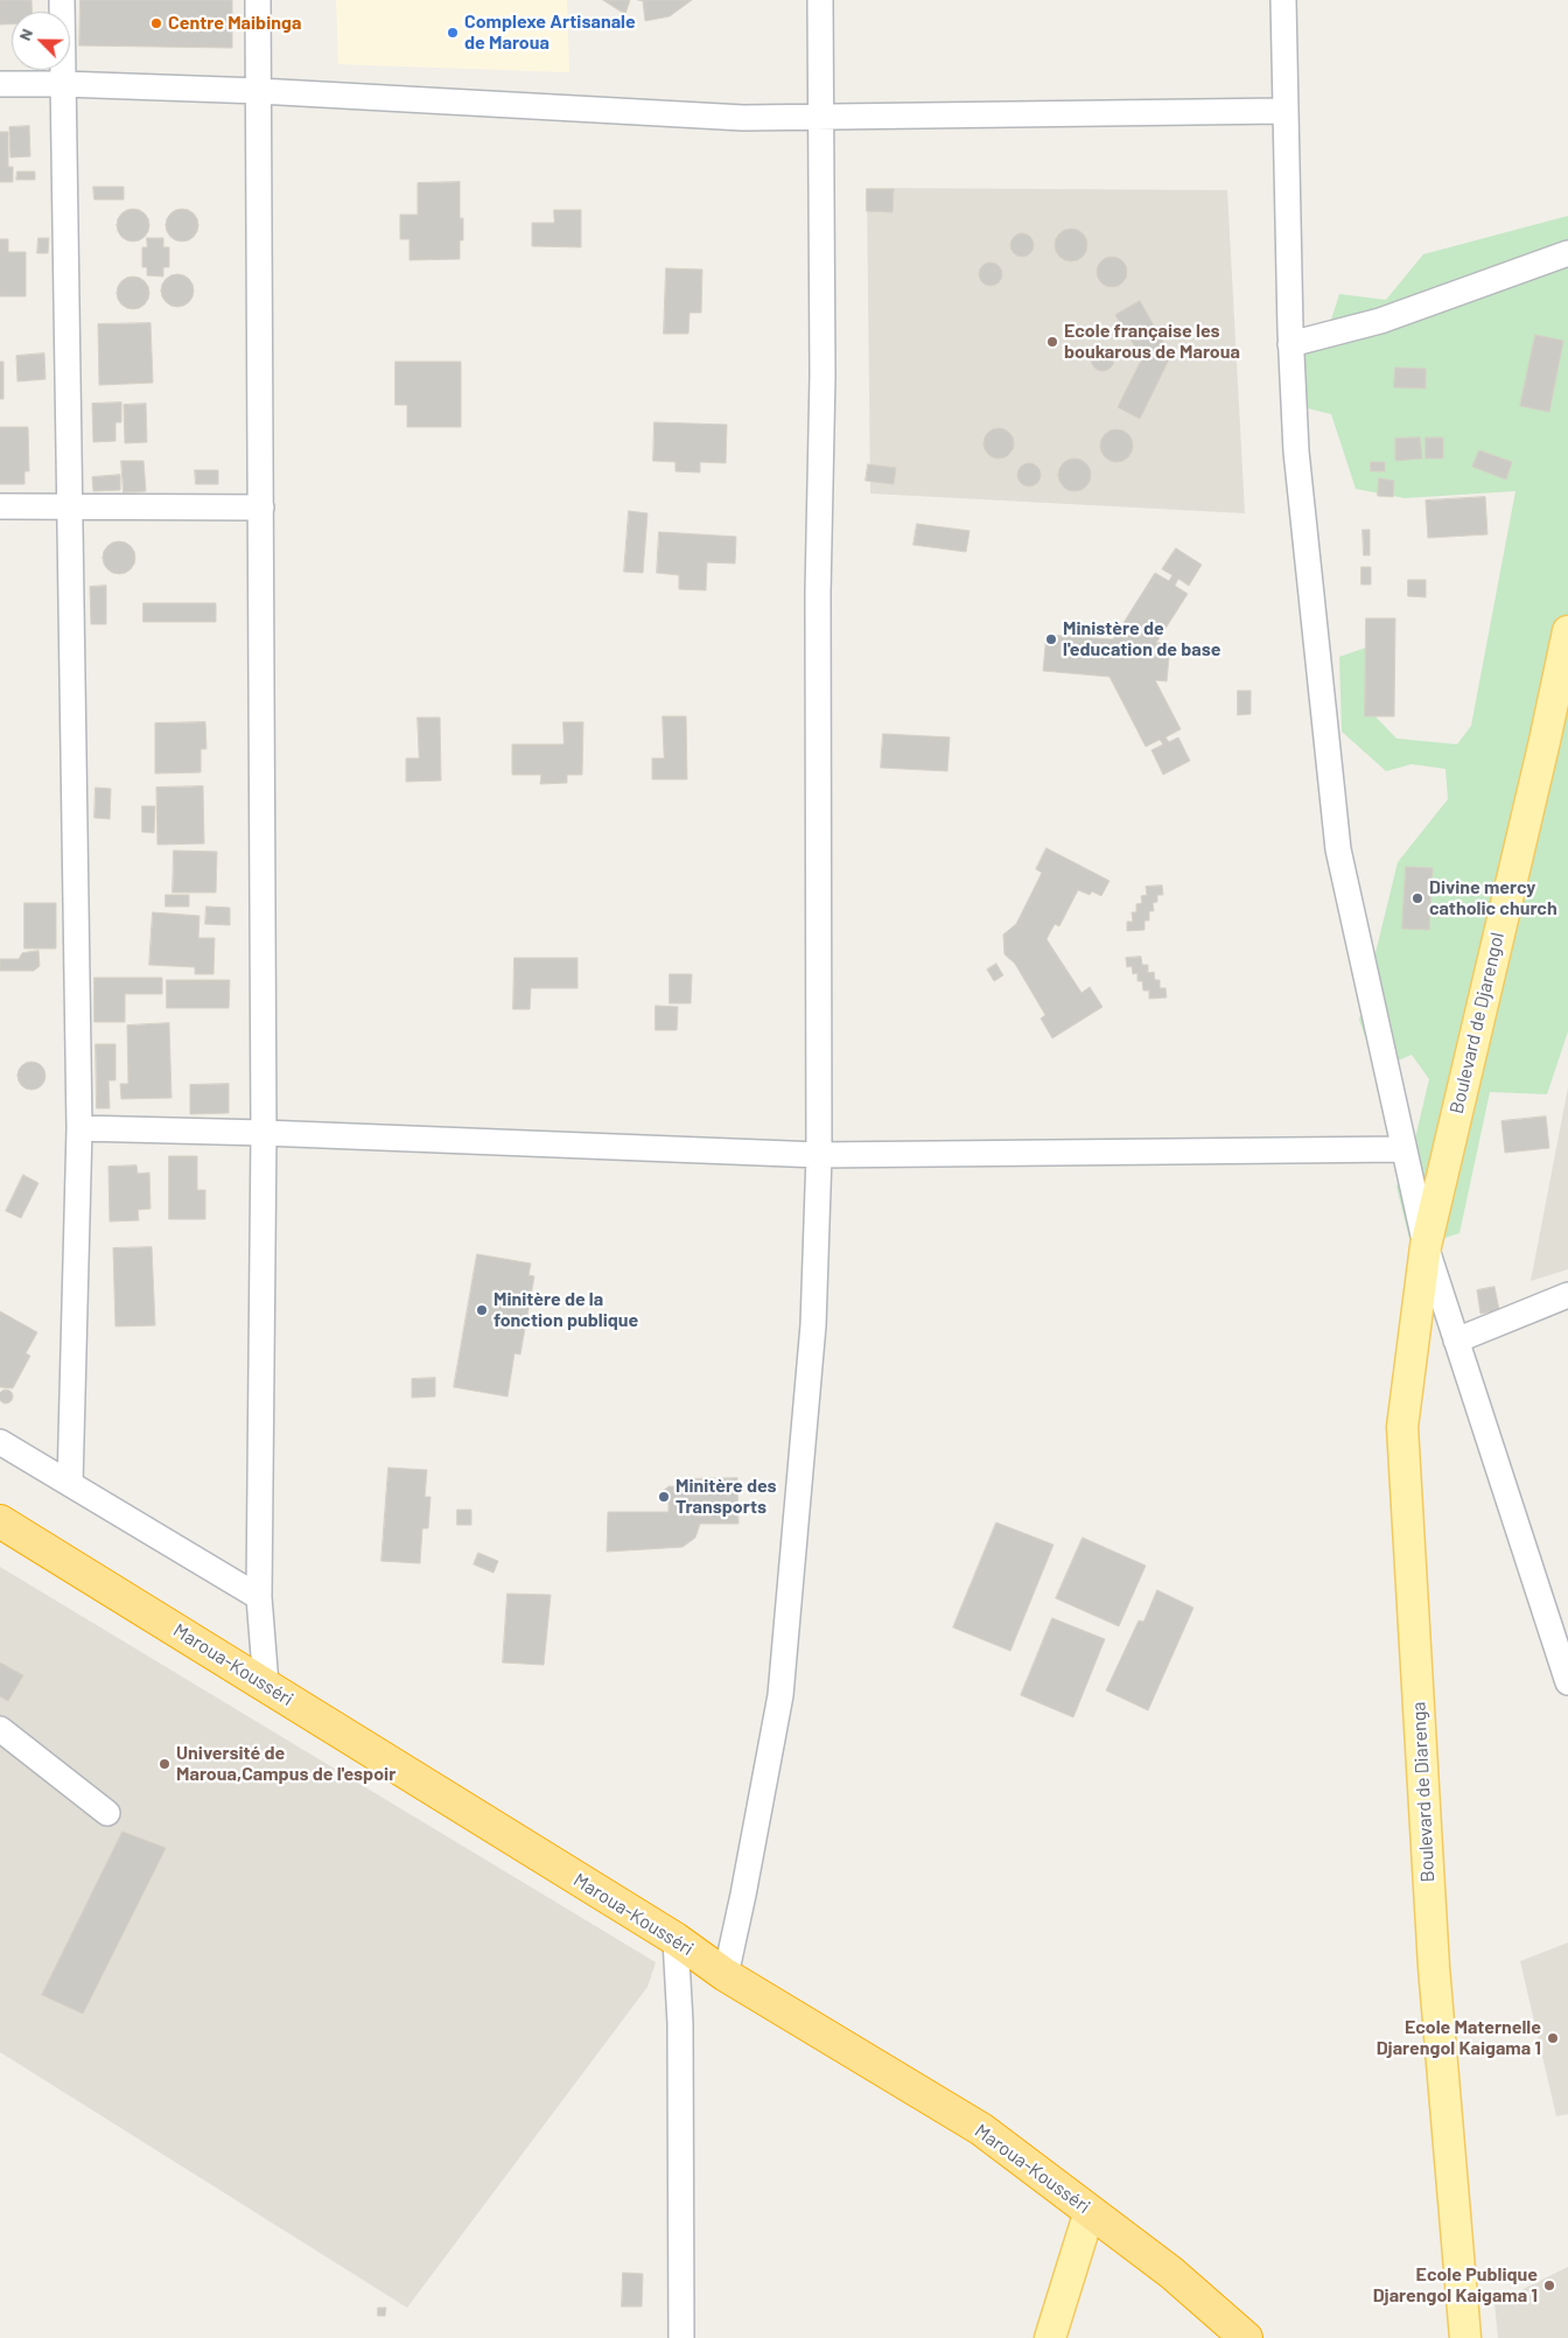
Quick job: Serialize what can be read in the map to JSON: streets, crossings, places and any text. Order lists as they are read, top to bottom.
{
  "streets": {
    "highway": ["Maroua-Kousséri"],
    "main road": ["Boulevard de Djarengol", "Boulevard de Diarenga"]
  },
  "crossings": [
    ["Boulevard de Djarengol", "Boulevard de Diarenga"]
  ],
  "places": [
    "Centre Maibinga",
    "Complexe Artisanale de Maroua",
    "Ecole française les boukarous de Maroua",
    "Ministère de l'education de base",
    "Divine mercy catholic church",
    "Minitère de la fonction publique",
    "Minitère des Transports",
    "Université de Maroua,Campus de l'espoir",
    "Ecole Maternelle Djarengol Kaigama 1",
    "Ecole Publique Djarengol Kaigama 1"
  ],
  "north": "top left"
}
